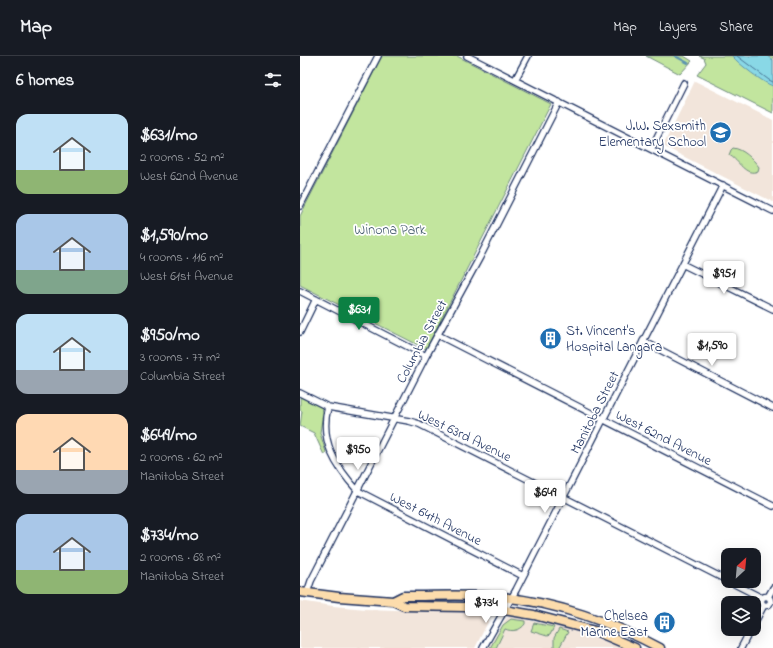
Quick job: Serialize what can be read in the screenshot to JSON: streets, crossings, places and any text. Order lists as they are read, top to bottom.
{
  "streets": {
    "street": [
      "Columbia Street",
      "Manitoba Street",
      "West 63rd Avenue",
      "West 62nd Avenue",
      "West 64th Avenue"
    ]
  },
  "crossings": [
    ["Columbia Street", "West 63rd Avenue"],
    ["Columbia Street", "West 62nd Avenue"],
    ["Columbia Street", "West 64th Avenue"],
    ["Manitoba Street", "West 63rd Avenue"],
    ["Manitoba Street", "West 62nd Avenue"],
    ["Manitoba Street", "West 64th Avenue"],
    ["West 63rd Avenue", "West 64th Avenue"]
  ],
  "parks": ["Winona Park"],
  "places": {
    "school or university": ["J.W. Sexsmith Elementary School"],
    "building": ["St. Vincent's Hospital Langara", "Chelsea Marine East"]
  },
  "north": "top right",
  "page": {
    "header": "Map",
    "nav": ["Map", "Layers", "Share"],
    "heading": "6 homes",
    "list": [
      {
        "name": "$631/mo",
        "note": "2 rooms · 52 m² · West 62nd Avenue"
      },
      {
        "name": "$1,590/mo",
        "note": "4 rooms · 116 m² · West 61st Avenue"
      },
      {
        "name": "$950/mo",
        "note": "3 rooms · 77 m² · Columbia Street"
      },
      {
        "name": "$649/mo",
        "note": "2 rooms · 62 m² · Manitoba Street"
      },
      {
        "name": "$734/mo",
        "note": "2 rooms · 68 m² · Manitoba Street"
      }
    ],
    "price": [
      "$951",
      "$631",
      "$1,590",
      "$950",
      "$649",
      "$734"
    ]
  }
}
